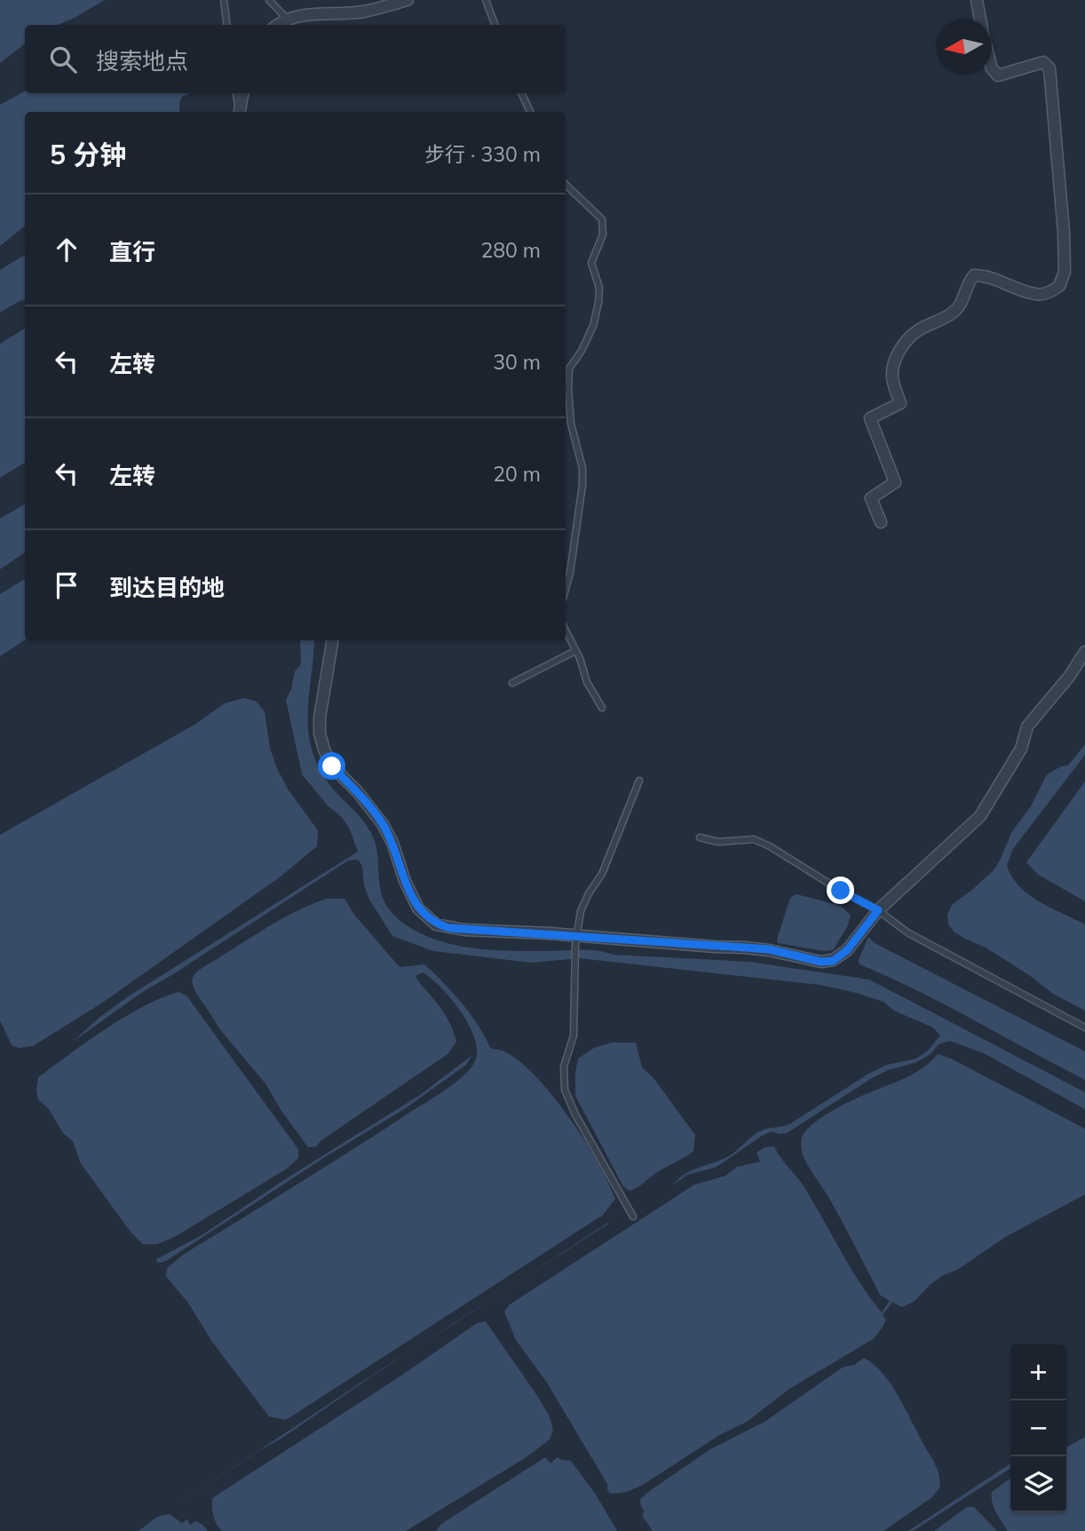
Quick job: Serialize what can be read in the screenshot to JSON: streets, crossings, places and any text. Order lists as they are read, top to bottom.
{
  "north": "left",
  "page": {
    "search": "搜索地点",
    "heading": ["5 分钟", "步行 · 330 m"],
    "list": [
      ["直行", "280 m"],
      ["左转", "30 m"],
      ["左转", "20 m"],
      "到达目的地"
    ],
    "map_buttons": ["+", "−"]
  }
}
